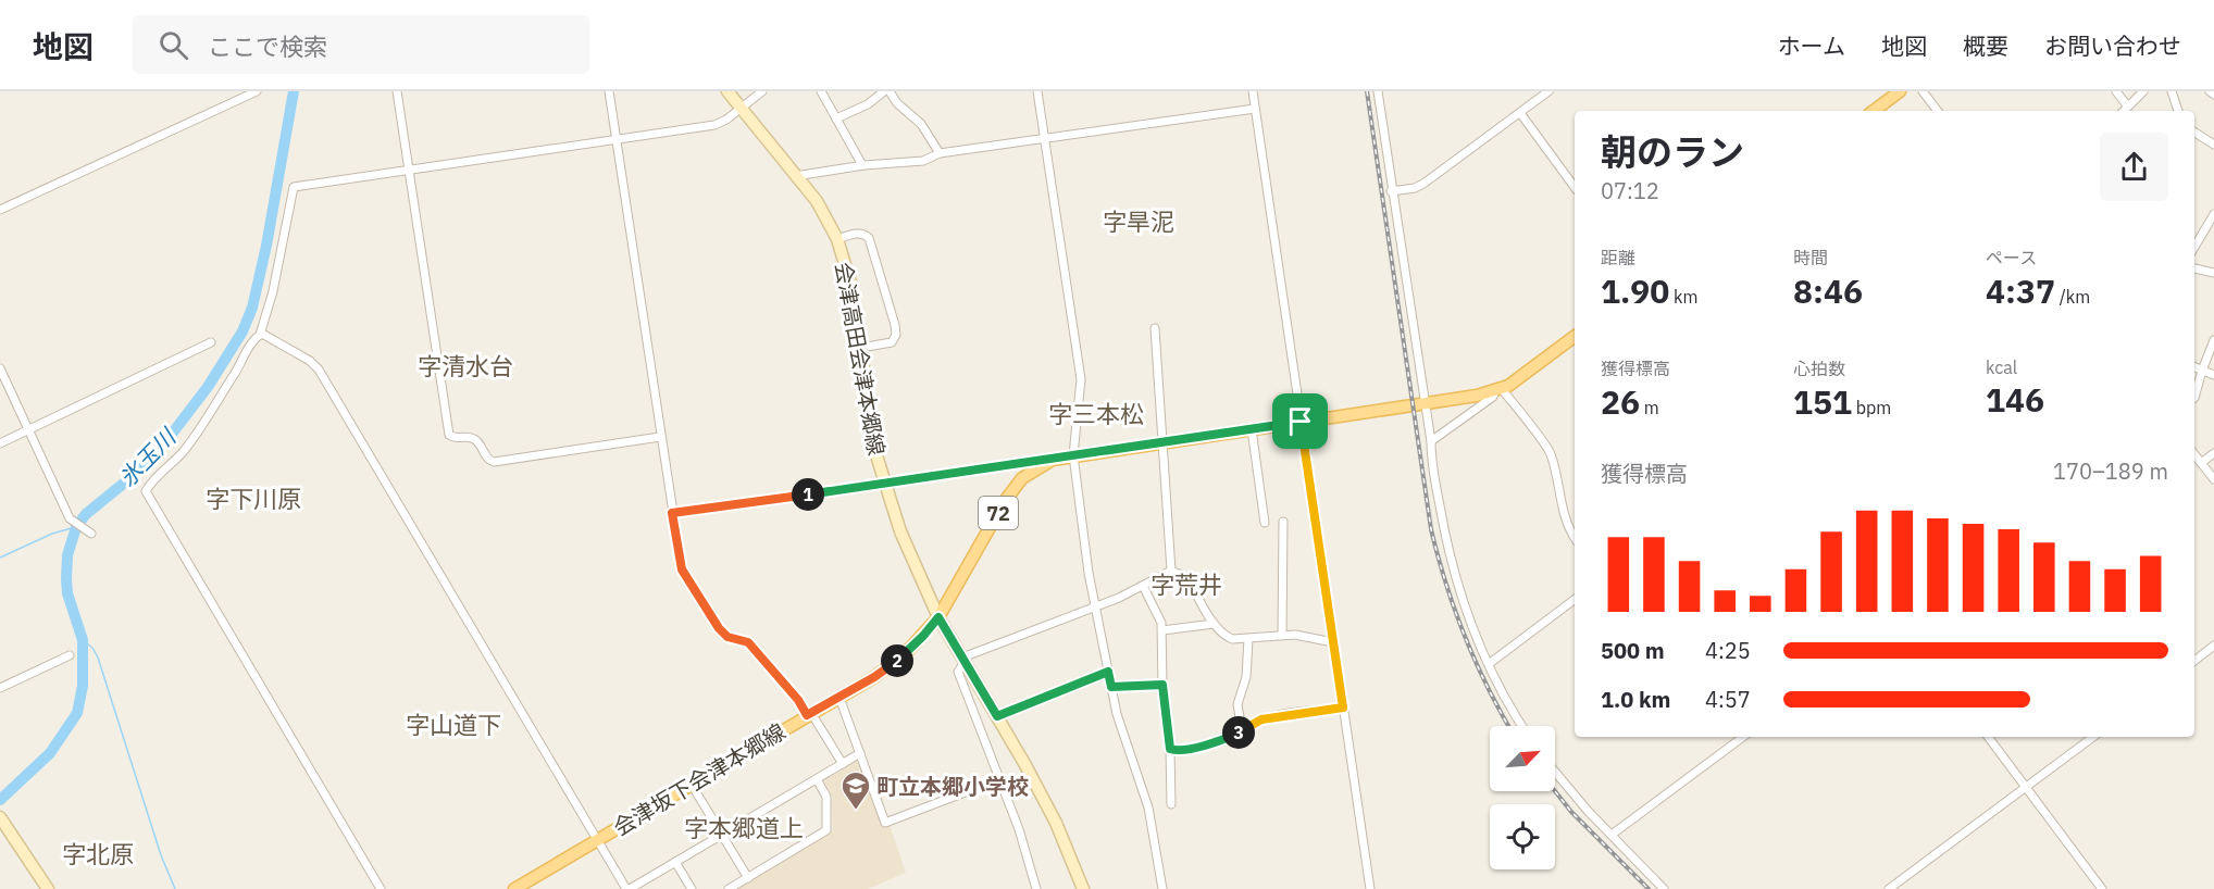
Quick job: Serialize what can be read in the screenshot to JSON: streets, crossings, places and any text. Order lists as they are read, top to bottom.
{
  "streets": {
    "main road": ["会津高田会津本郷線", "72", "会津坂下会津本郷線"]
  },
  "crossings": [
    ["会津高田会津本郷線", "会津坂下会津本郷線"]
  ],
  "districts": [
    "字旱泥",
    "字清水台",
    "字三本松",
    "字下川原",
    "字荒井",
    "字山道下",
    "字本郷道上",
    "字北原"
  ],
  "water": ["氷玉川"],
  "places": {
    "school or university": ["町立本郷小学校"]
  },
  "north": "top right",
  "page": {
    "header": "地図",
    "search": "ここで検索",
    "nav": [
      "ホーム",
      "地図",
      "概要",
      "お問い合わせ"
    ],
    "heading": ["朝のラン", "07:12"],
    "stats": [
      ["距離", "1.90 km"],
      ["時間", "8:46"],
      ["ペース", "4:37 /km"],
      ["獲得標高", "26 m"],
      ["心拍数", "151 bpm"],
      ["kcal", "146"]
    ],
    "chart": ["獲得標高", "170–189 m"],
    "pins": ["1", "2", "3"],
    "list": [
      {
        "name": "500 m",
        "note": "4:25"
      },
      {
        "name": "1.0 km",
        "note": "4:57"
      }
    ]
  }
}
